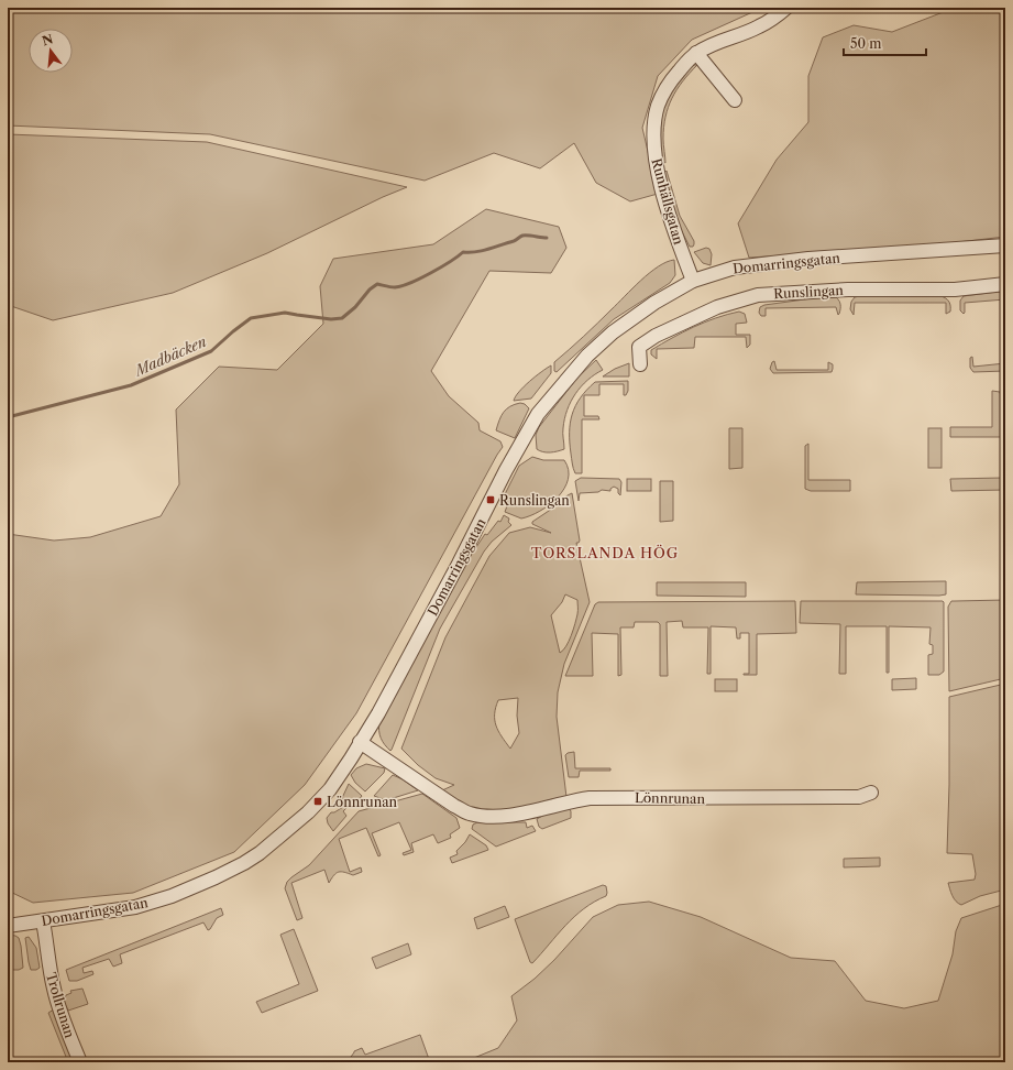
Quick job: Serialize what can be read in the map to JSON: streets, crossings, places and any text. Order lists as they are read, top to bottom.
{
  "streets": {
    "street": [
      "Runhällsgatan",
      "Domarringsgatan",
      "Runslingan",
      "Lönnrunan",
      "Trollrunan"
    ]
  },
  "crossings": [
    ["Runhällsgatan", "Domarringsgatan"],
    ["Domarringsgatan", "Lönnrunan"],
    ["Domarringsgatan", "Trollrunan"]
  ],
  "districts": ["TORSLANDA HÖG"],
  "water": ["Madbäcken"],
  "places": {
    "transit": ["Runslingan", "Lönnrunan"]
  },
  "scale_bar": "50 m",
  "north": "top"
}
